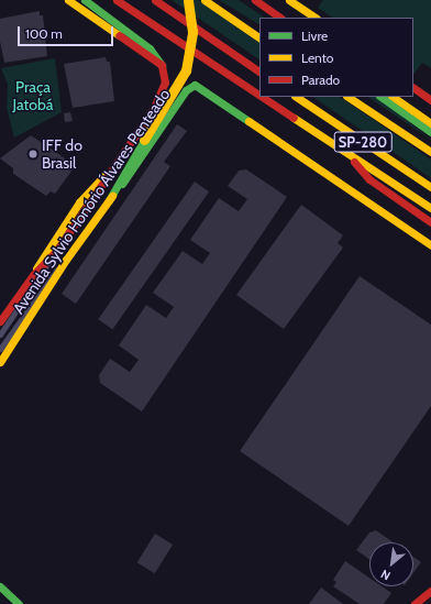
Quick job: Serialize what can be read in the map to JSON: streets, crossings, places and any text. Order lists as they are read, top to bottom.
{
  "streets": {
    "main road": ["SP-280", "Avenida Sylvio Honório Álvares Penteado"]
  },
  "parks": ["Praça Jatobá"],
  "places": ["IFF do Brasil"],
  "legend": ["Livre", "Lento", "Parado"],
  "scale_bar": "100 m",
  "north": "bottom left"
}
